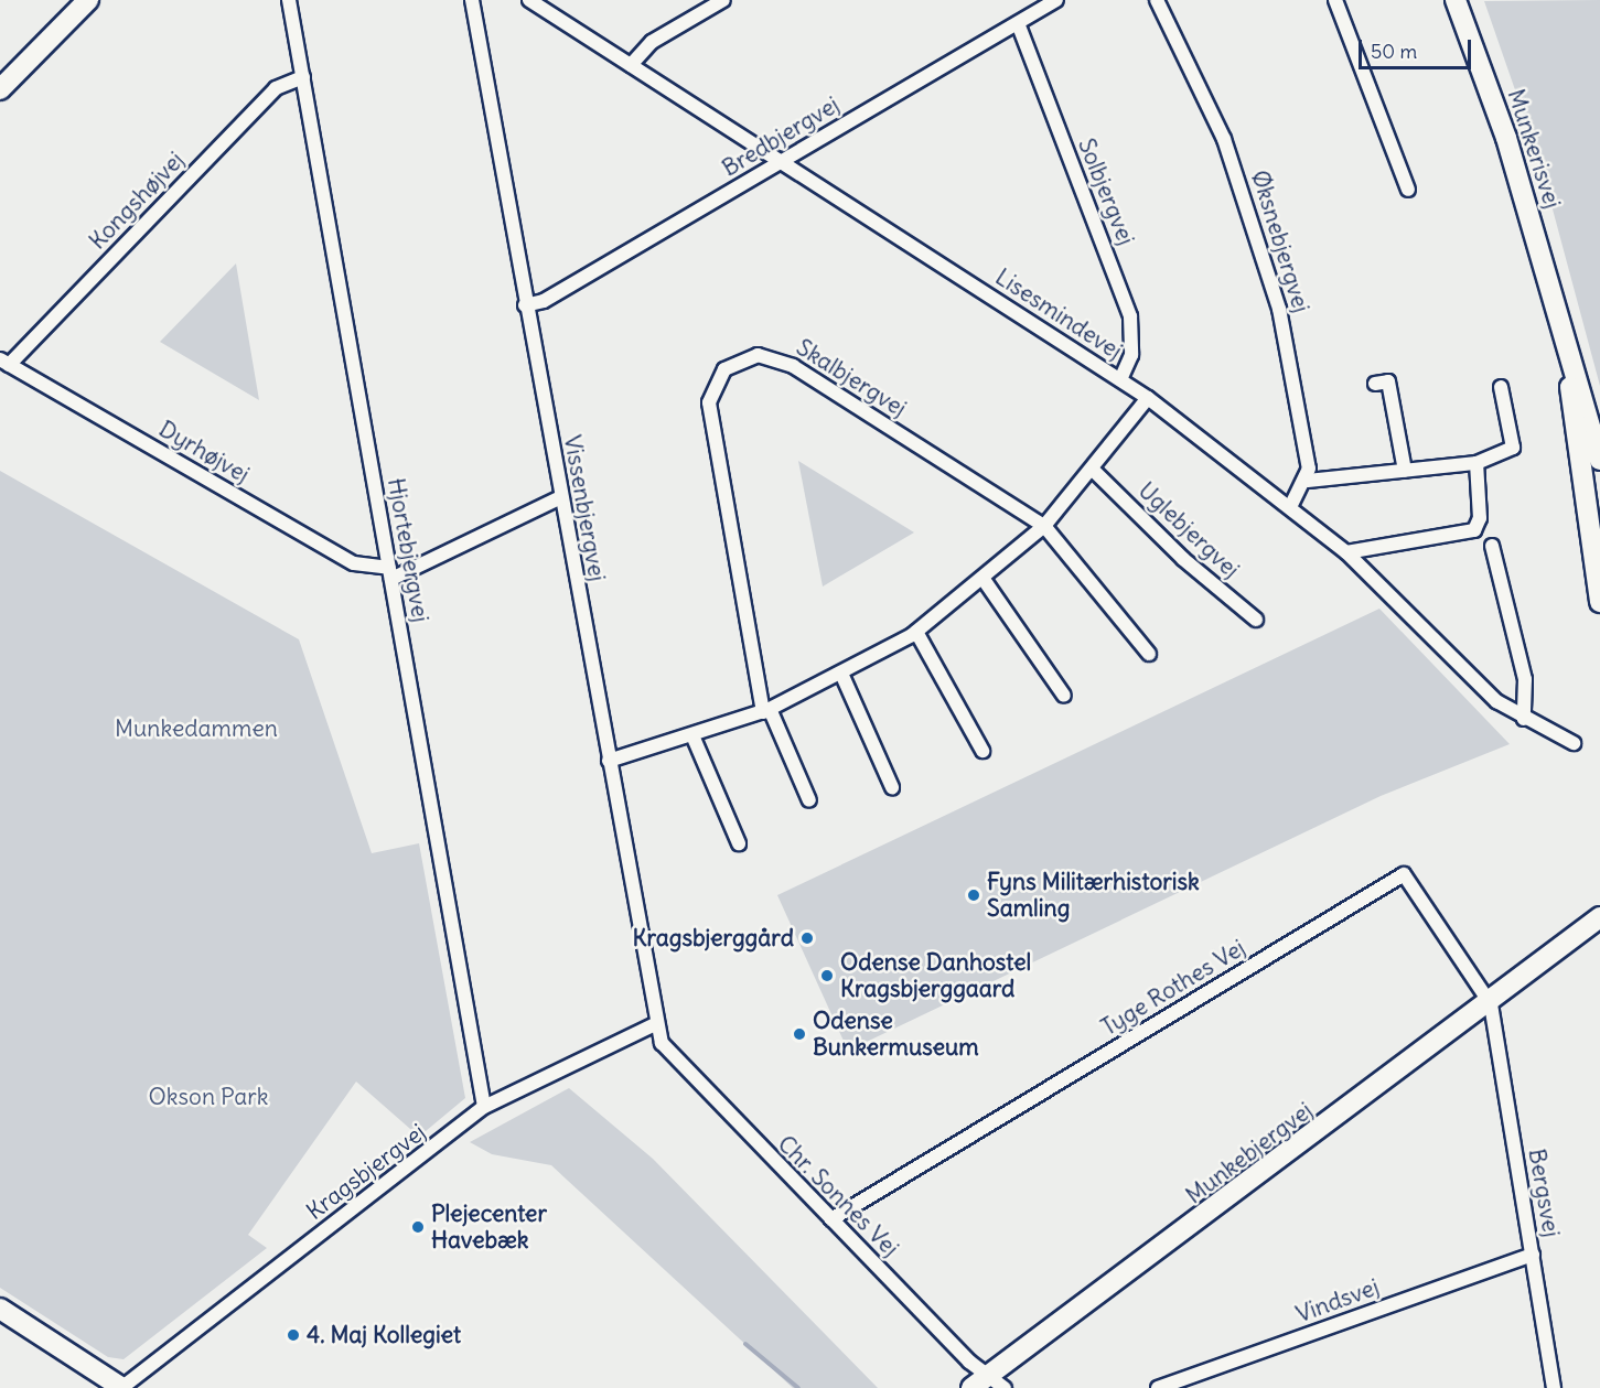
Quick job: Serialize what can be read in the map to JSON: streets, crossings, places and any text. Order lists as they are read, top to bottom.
{
  "streets": {
    "street": [
      "Bredbjergvej",
      "Munkerisvej",
      "Solbjergvej",
      "Kongshøjvej",
      "Øksnebjergvej",
      "Lisesmindevej",
      "Skalbjergvej",
      "Dyrhøjvej",
      "Vissenbjergvej",
      "Uglebjergvej",
      "Hjortebjergvej",
      "Tyge Rothes Vej",
      "Munkebjergvej",
      "Kragsbjergvej",
      "Bergsvej",
      "Chr. Sonnes Vej",
      "Vindsvej"
    ]
  },
  "crossings": [
    ["Bredbjergvej", "Solbjergvej"],
    ["Bredbjergvej", "Lisesmindevej"],
    ["Bredbjergvej", "Vissenbjergvej"],
    ["Solbjergvej", "Lisesmindevej"],
    ["Kongshøjvej", "Dyrhøjvej"],
    ["Kongshøjvej", "Hjortebjergvej"],
    ["Dyrhøjvej", "Hjortebjergvej"],
    ["Vissenbjergvej", "Kragsbjergvej"],
    ["Vissenbjergvej", "Chr. Sonnes Vej"],
    ["Hjortebjergvej", "Kragsbjergvej"],
    ["Tyge Rothes Vej", "Munkebjergvej"],
    ["Tyge Rothes Vej", "Bergsvej"],
    ["Tyge Rothes Vej", "Chr. Sonnes Vej"],
    ["Munkebjergvej", "Bergsvej"],
    ["Munkebjergvej", "Chr. Sonnes Vej"],
    ["Kragsbjergvej", "Chr. Sonnes Vej"],
    ["Bergsvej", "Vindsvej"]
  ],
  "parks": ["Munkedammen", "Okson Park"],
  "places": [
    "Fyns Militærhistorisk Samling",
    "Kragsbjerggård",
    "Odense Danhostel Kragsbjerggaard",
    "Odense Bunkermuseum",
    "Plejecenter Havebæk",
    "4. Maj Kollegiet"
  ],
  "scale_bar": "50 m"
}
